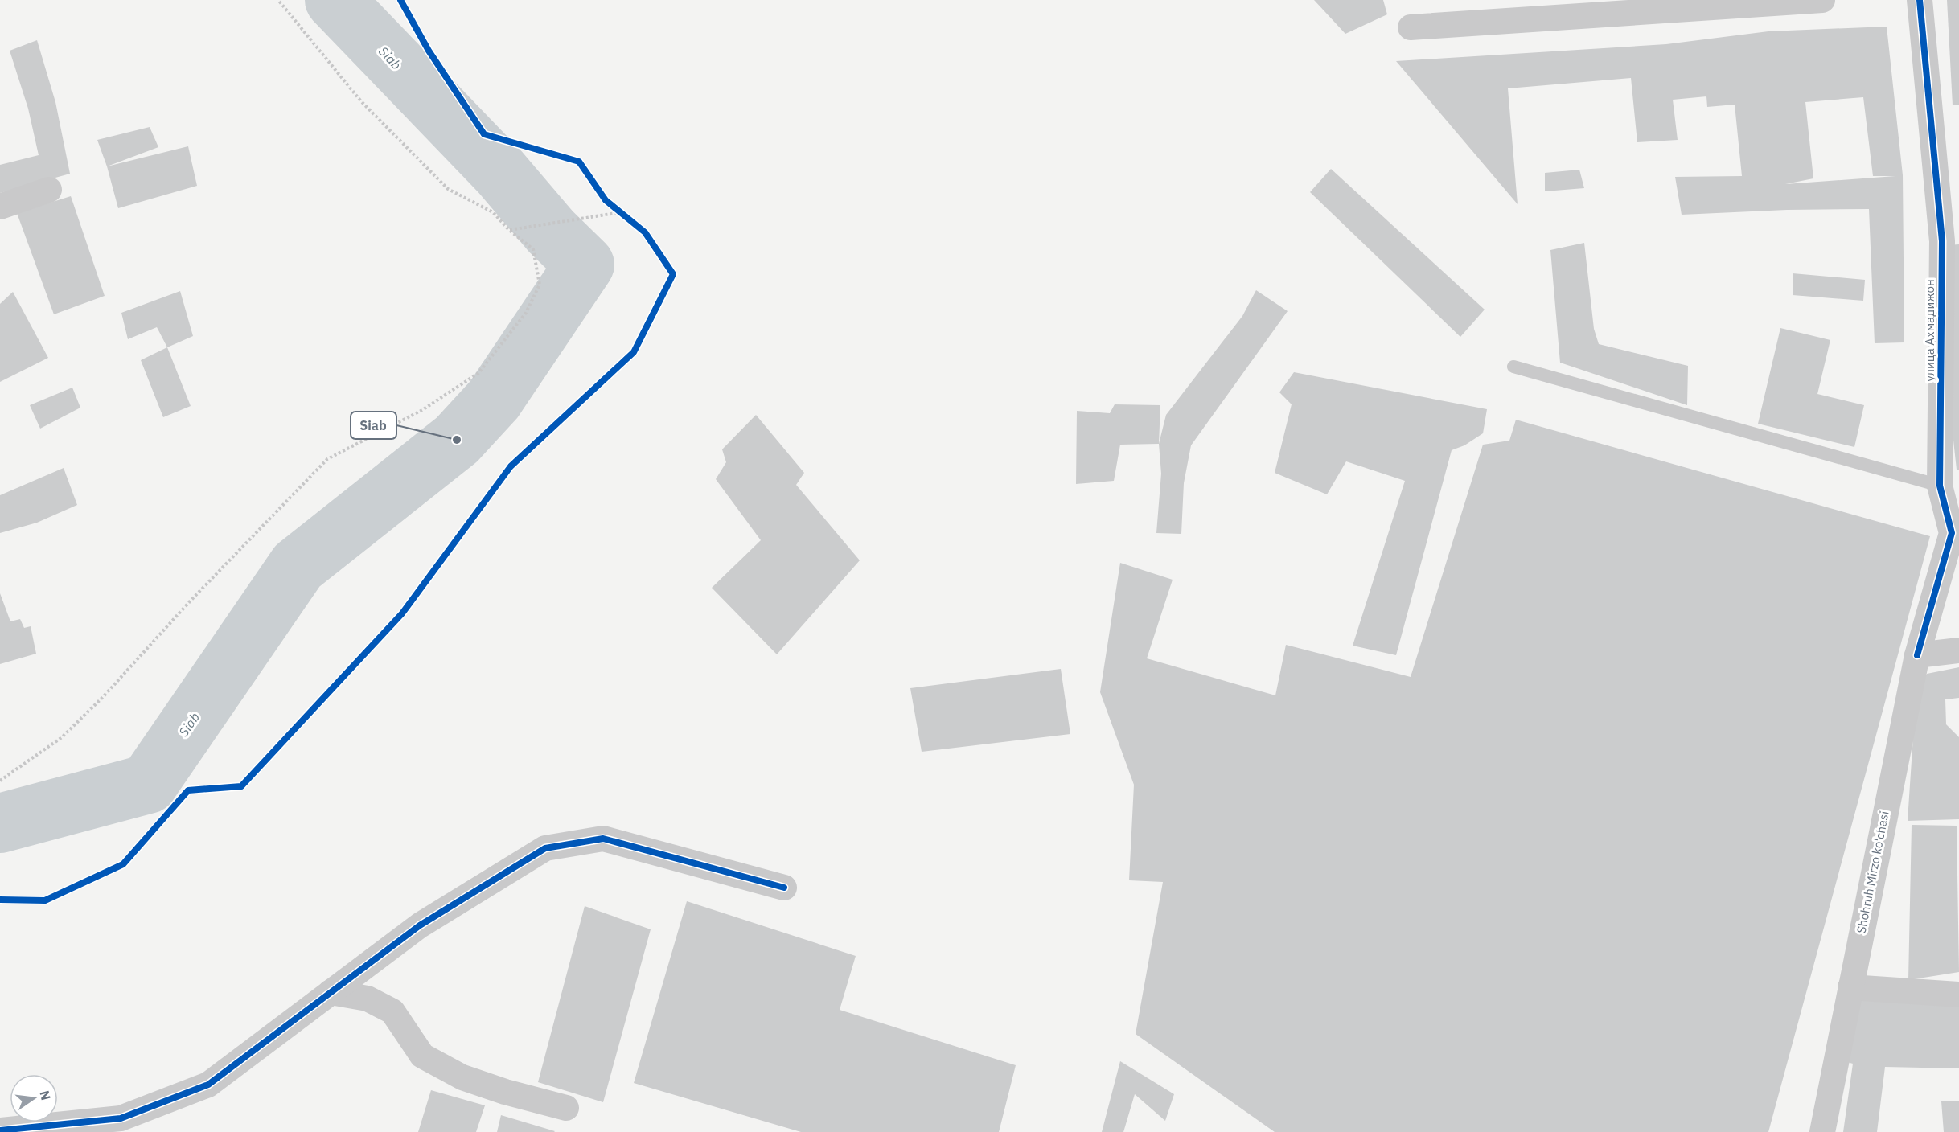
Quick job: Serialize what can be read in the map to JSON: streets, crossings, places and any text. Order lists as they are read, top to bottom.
{
  "streets": {
    "street": ["улица Ахмадижон", "Shohruh Mirzo ko'chasi"]
  },
  "crossings": [
    ["улица Ахмадижон", "Shohruh Mirzo ko'chasi"]
  ],
  "water": ["Siab"],
  "places": ["Siab"],
  "north": "right"
}
